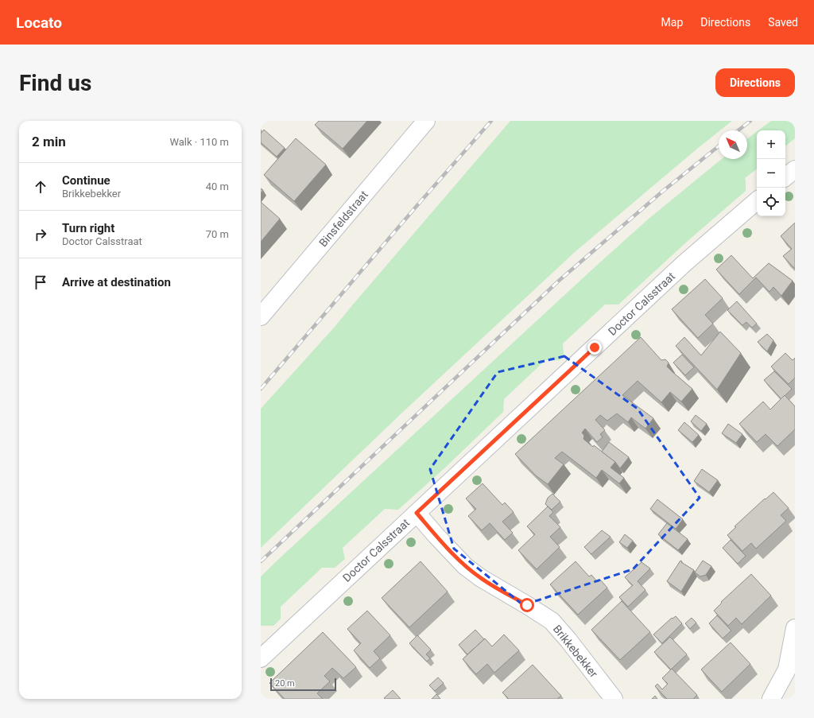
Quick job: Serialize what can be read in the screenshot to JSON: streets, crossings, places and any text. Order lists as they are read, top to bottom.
{
  "streets": {
    "street": ["Binsfeldstraat", "Doctor Calsstraat", "Brikkebekker"]
  },
  "crossings": [
    ["Doctor Calsstraat", "Brikkebekker"]
  ],
  "scale_bar": "20 m",
  "north": "top left",
  "page": {
    "header": "Locato",
    "nav": ["Map", "Directions", "Saved"],
    "buttons": "Directions",
    "title": "Find us",
    "heading": ["2 min", "Walk · 110 m"],
    "map_buttons": ["+", "−"],
    "list": [
      ["Continue", "Brikkebekker", "40 m"],
      ["Turn right", "Doctor Calsstraat", "70 m"],
      "Arrive at destination"
    ],
    "scale": "20 m"
  }
}
